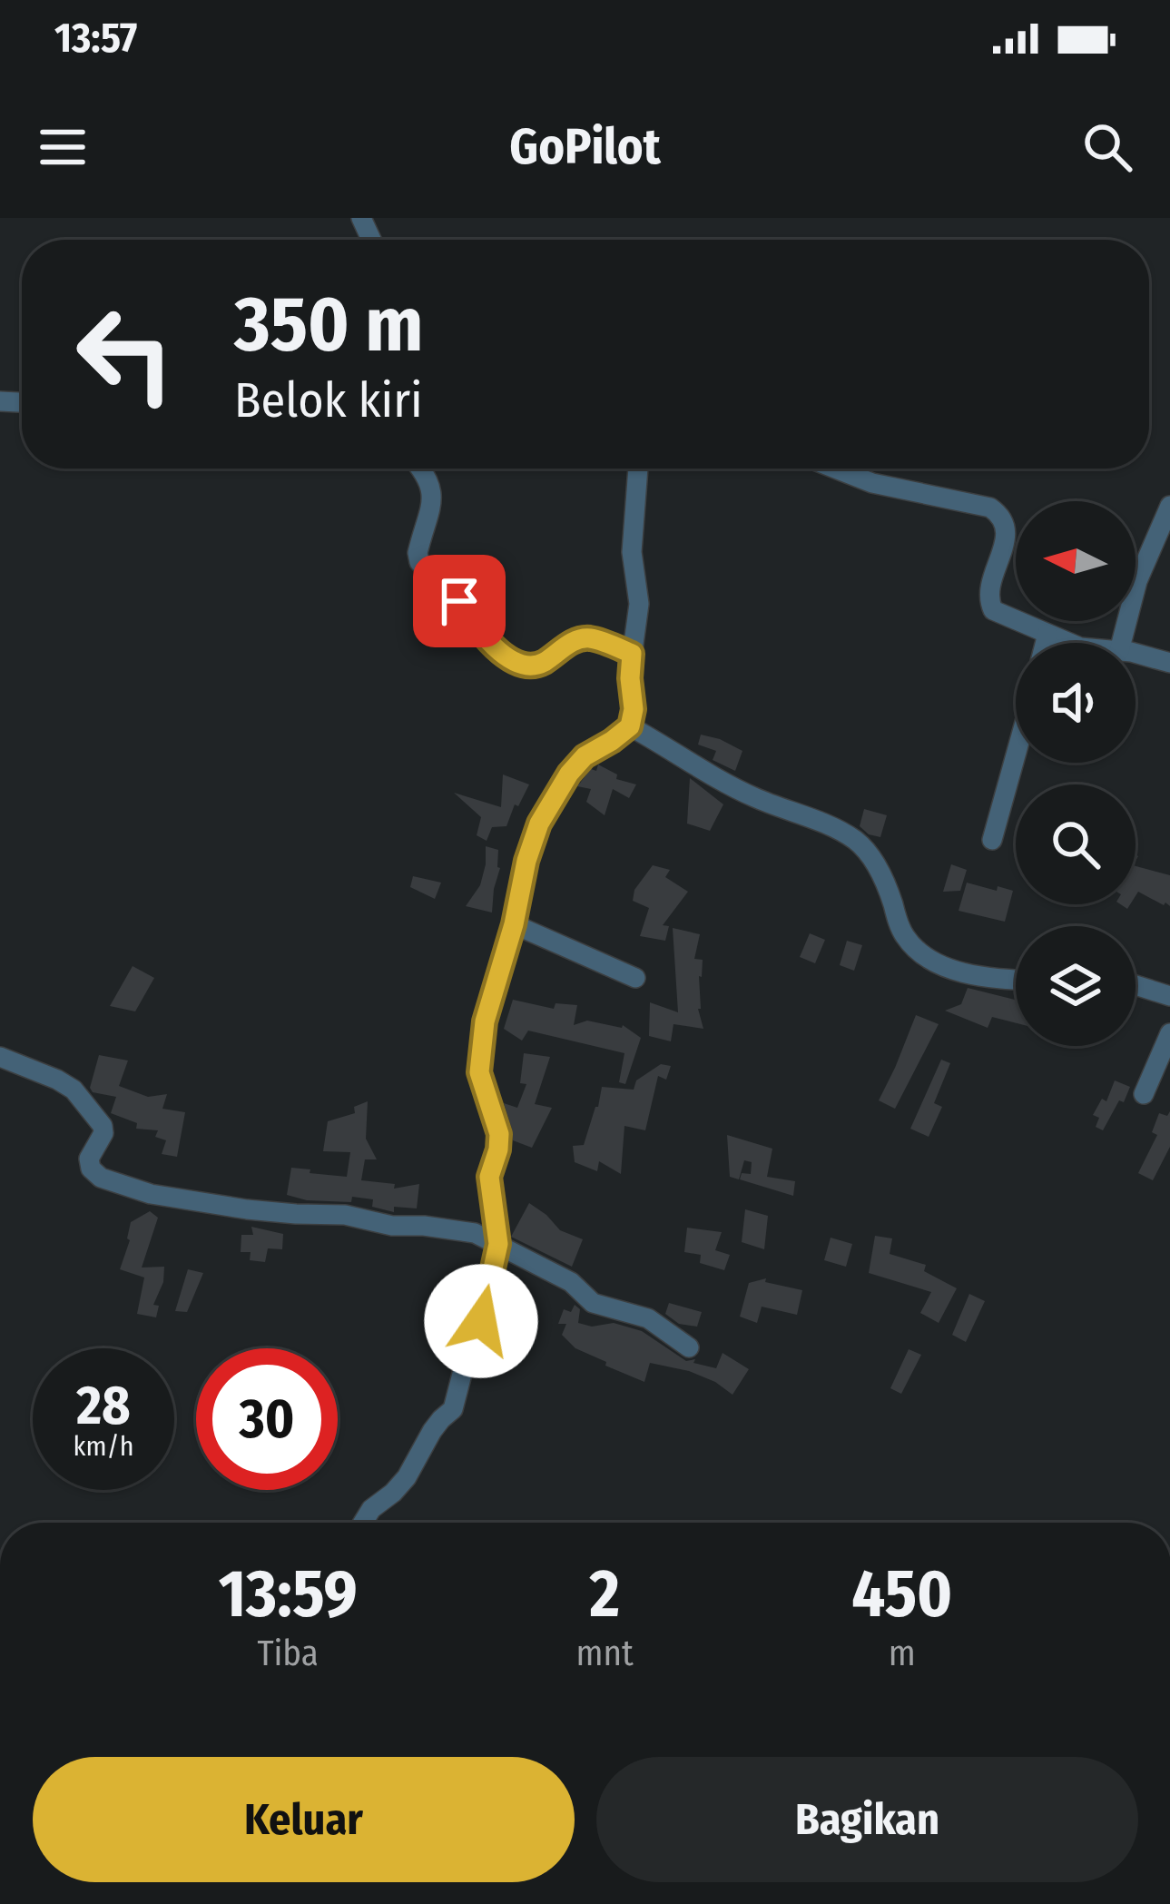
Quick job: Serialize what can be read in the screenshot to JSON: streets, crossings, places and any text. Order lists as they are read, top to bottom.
{
  "north": "left",
  "page": {
    "status": "13:57",
    "header": "GoPilot",
    "turn": ["350 m", "Belok kiri"],
    "speed": "28 km/h",
    "limit": "30",
    "eta": [
      "13:59",
      "Tiba",
      "2",
      "mnt",
      "450",
      "m"
    ],
    "buttons": ["Keluar", "Bagikan"]
  }
}
